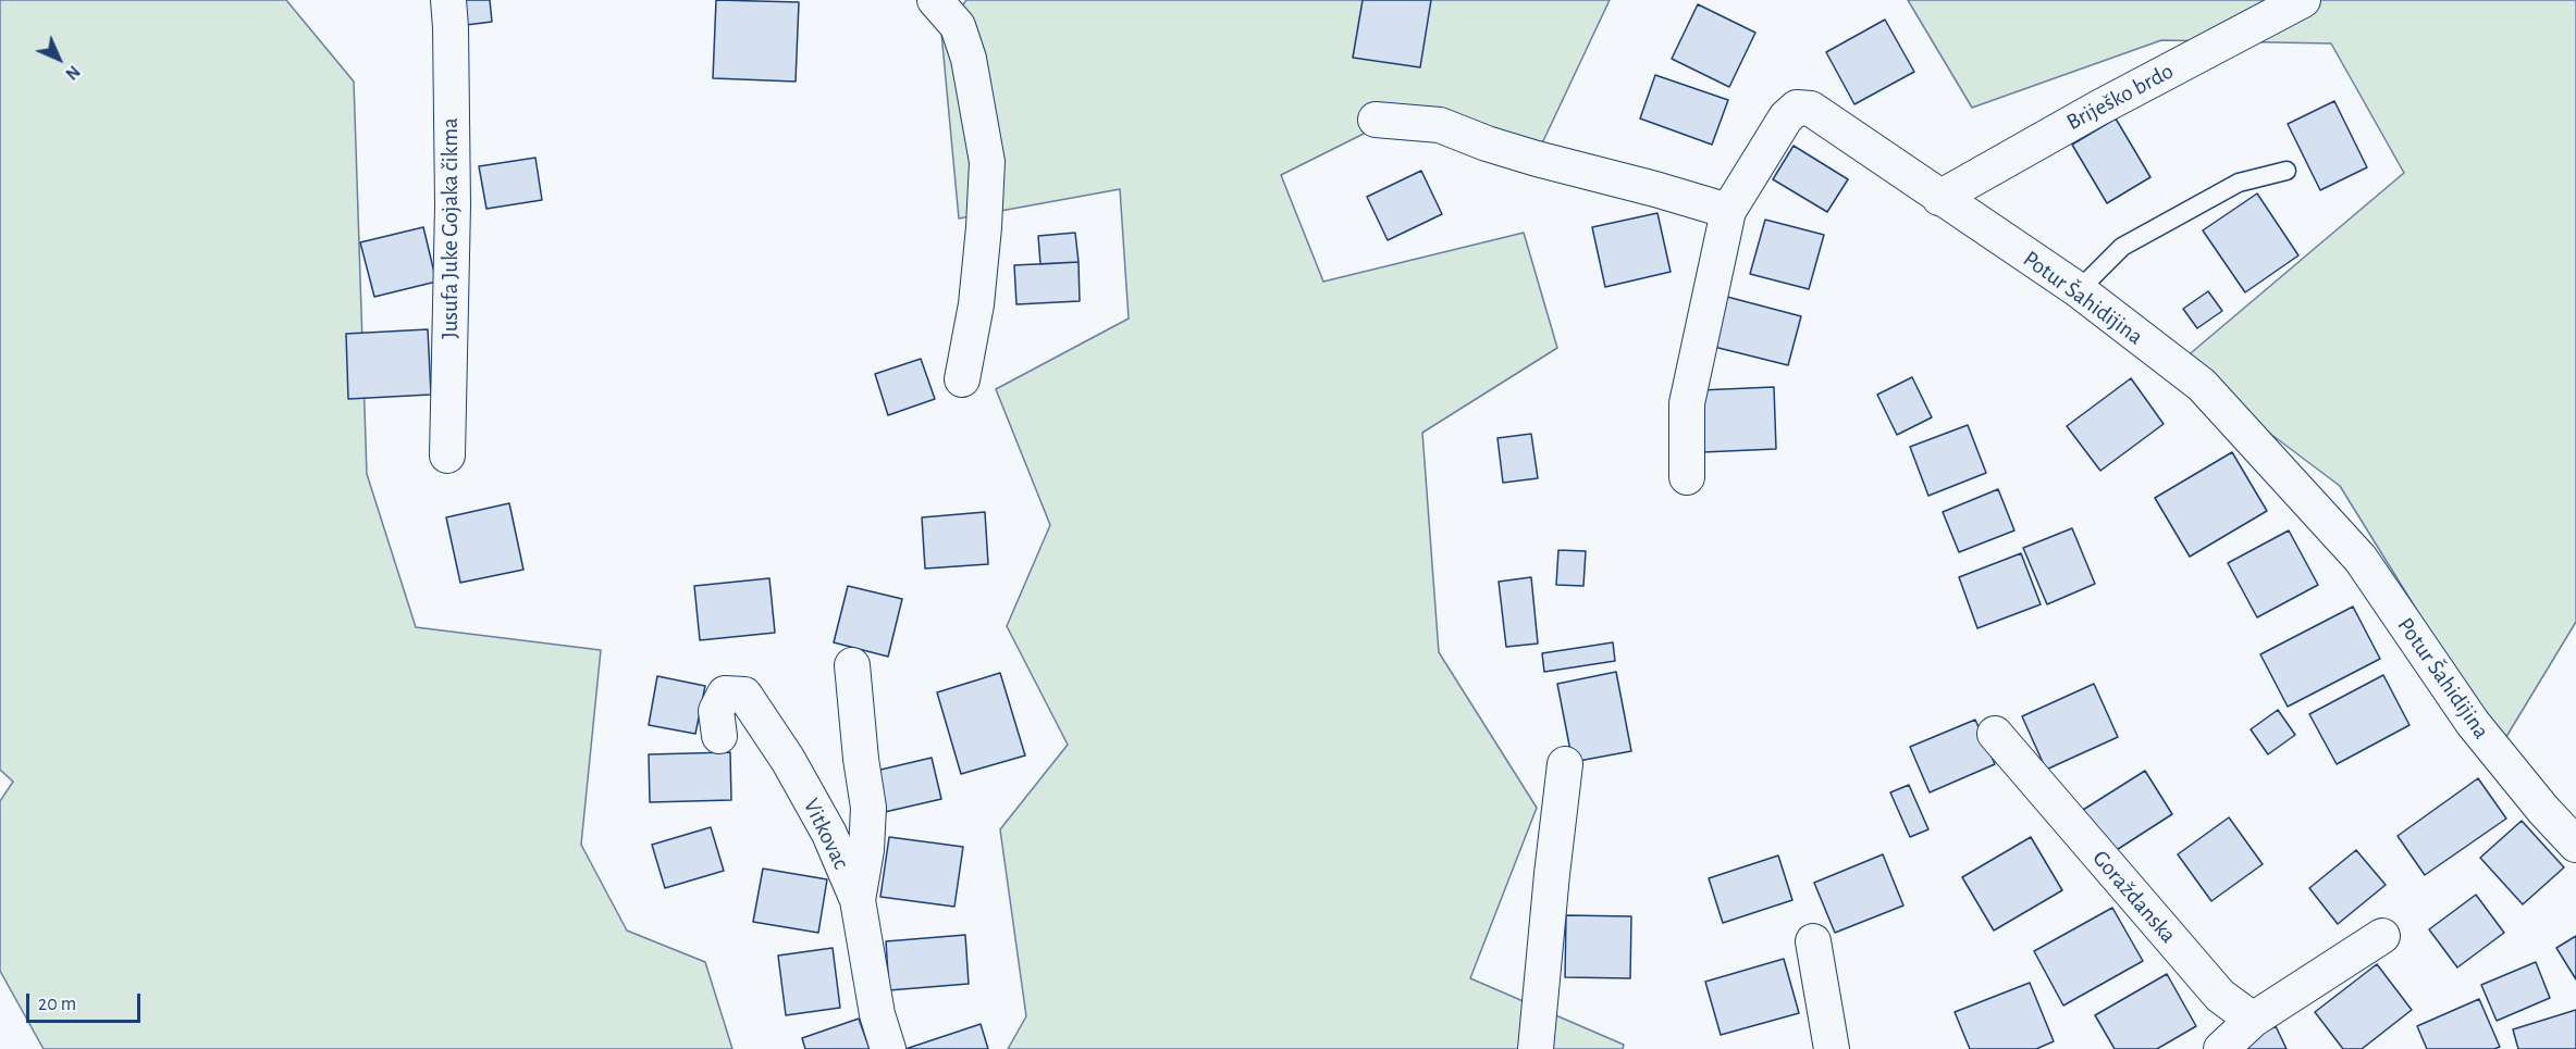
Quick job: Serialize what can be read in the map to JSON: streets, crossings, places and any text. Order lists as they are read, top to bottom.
{
  "streets": {
    "street": [
      "Briješko brdo",
      "Jusufa Juke Gojaka čikma",
      "Potur Šahidijina",
      "Vitkovac",
      "Goraždanska"
    ]
  },
  "crossings": [
    ["Briješko brdo", "Potur Šahidijina"]
  ],
  "scale_bar": "20 m",
  "north": "bottom right"
}
